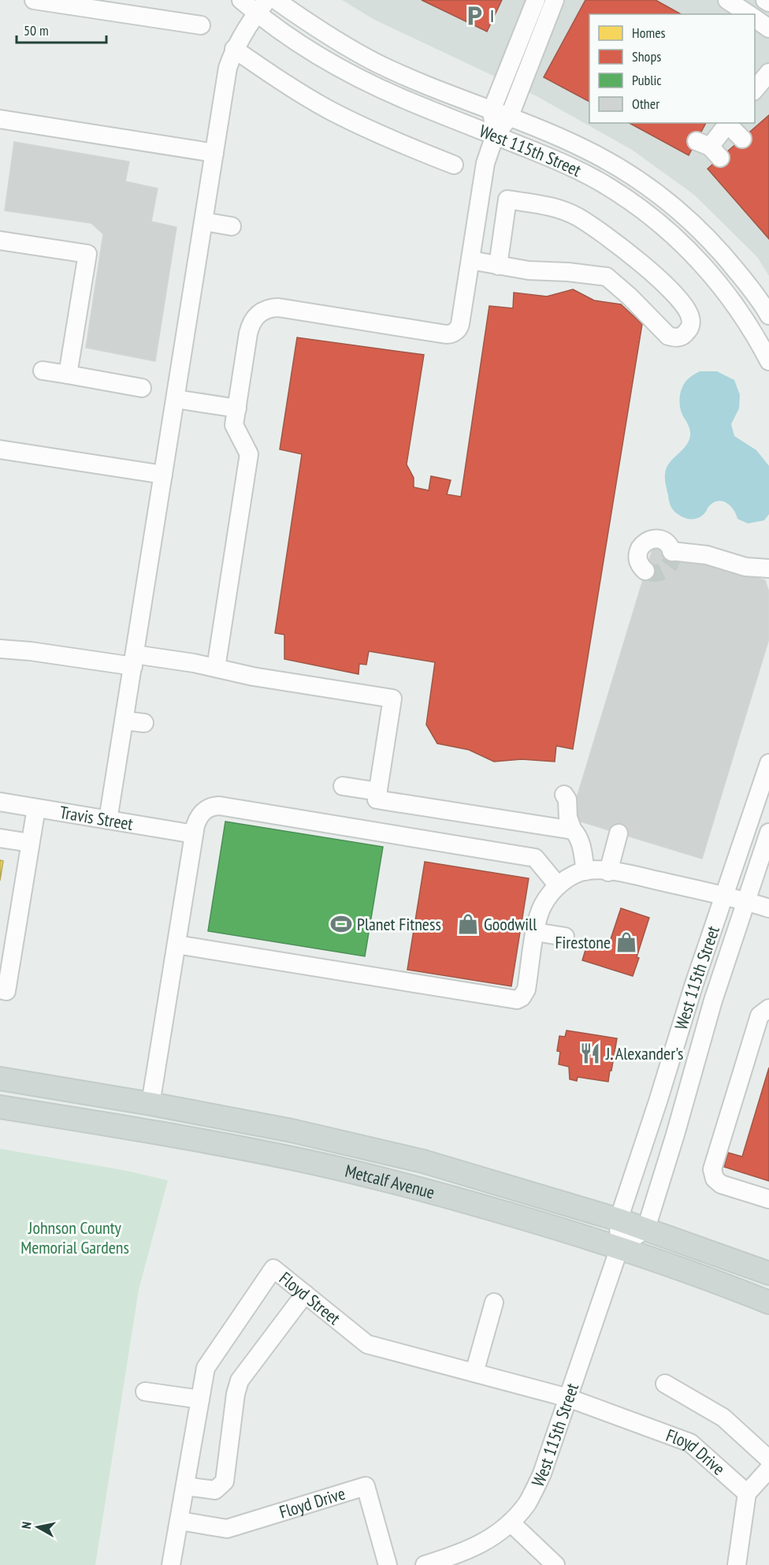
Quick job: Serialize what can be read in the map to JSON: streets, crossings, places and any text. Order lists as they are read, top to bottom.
{
  "streets": {
    "main road": ["Metcalf Avenue"],
    "street": [
      "West 115th Street",
      "Travis Street",
      "Floyd Street",
      "Floyd Drive"
    ]
  },
  "crossings": [
    ["West 115th Street", "Metcalf Avenue"],
    ["West 115th Street", "Floyd Street"],
    ["West 115th Street", "Floyd Drive"],
    ["Floyd Street", "Floyd Drive"]
  ],
  "parks": ["Johnson County Memorial Gardens"],
  "places": {
    "parking": ["I"],
    "sports": ["Planet Fitness"],
    "shop": ["Goodwill", "Firestone"],
    "restaurant": ["J. Alexander's"]
  },
  "legend": [
    "Homes",
    "Shops",
    "Public",
    "Other"
  ],
  "scale_bar": "50 m",
  "north": "left"
}
